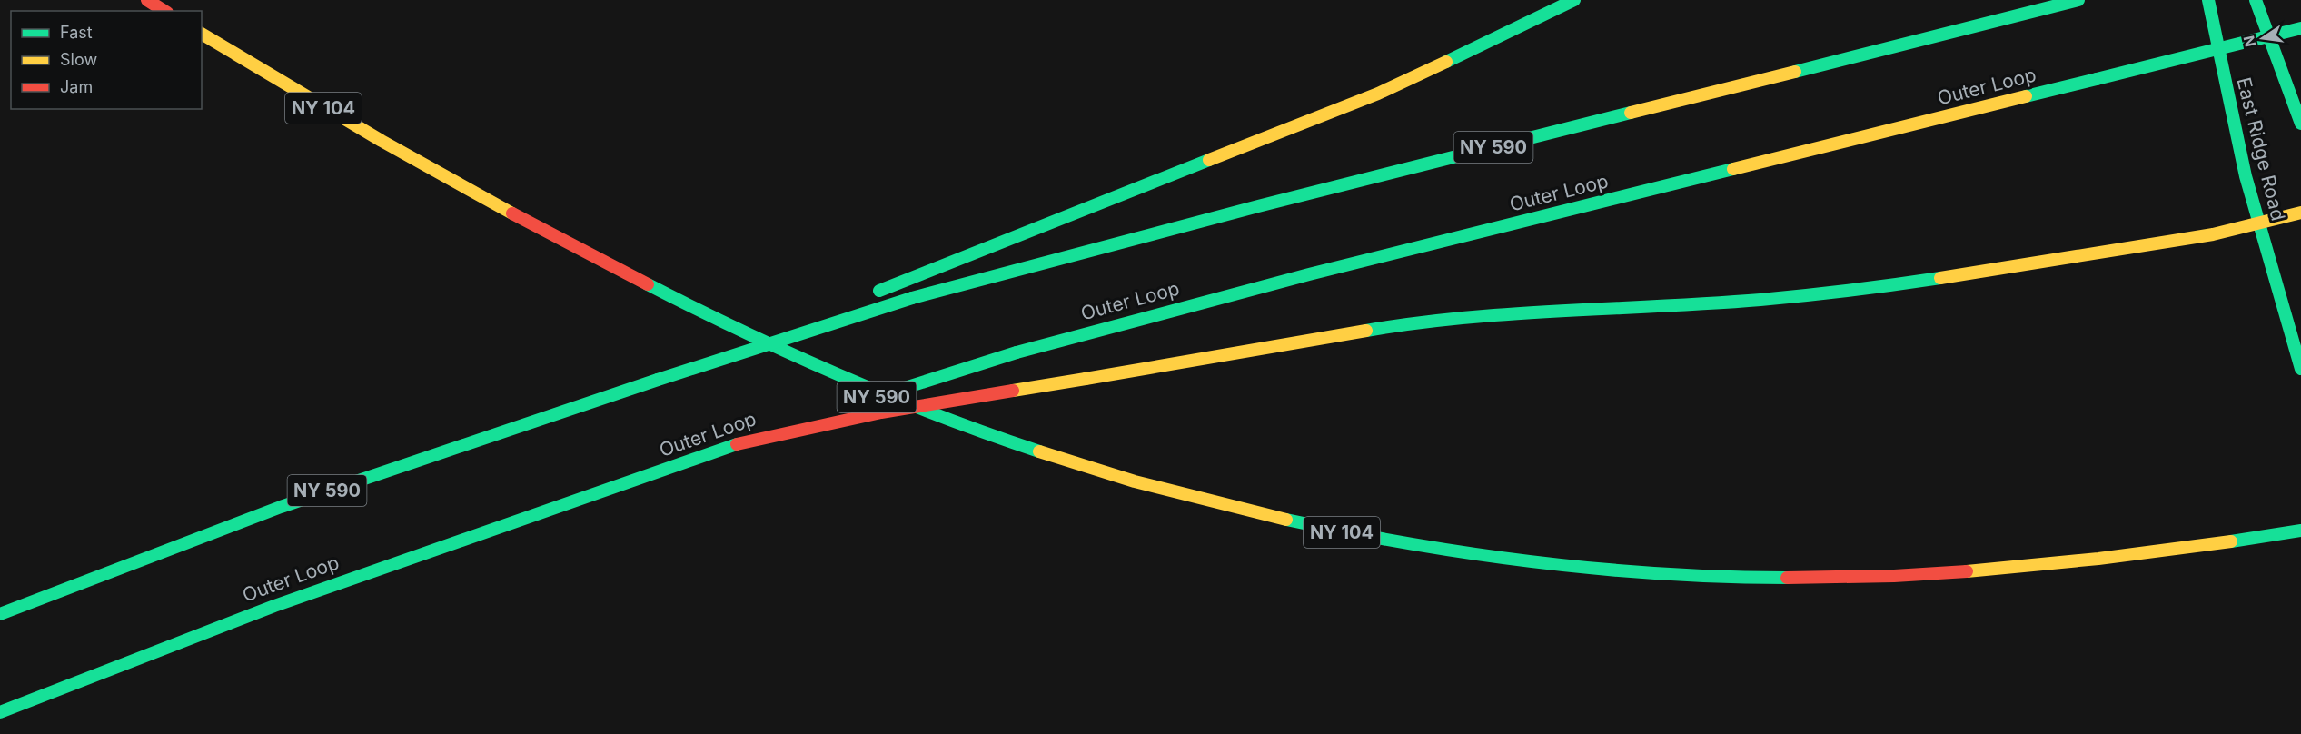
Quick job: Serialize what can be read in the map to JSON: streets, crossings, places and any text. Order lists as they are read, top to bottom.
{
  "streets": {
    "main road": [
      "Outer Loop",
      "NY 104",
      "NY 590",
      "East Ridge Road"
    ]
  },
  "legend": ["Fast", "Slow", "Jam"],
  "north": "left"
}
